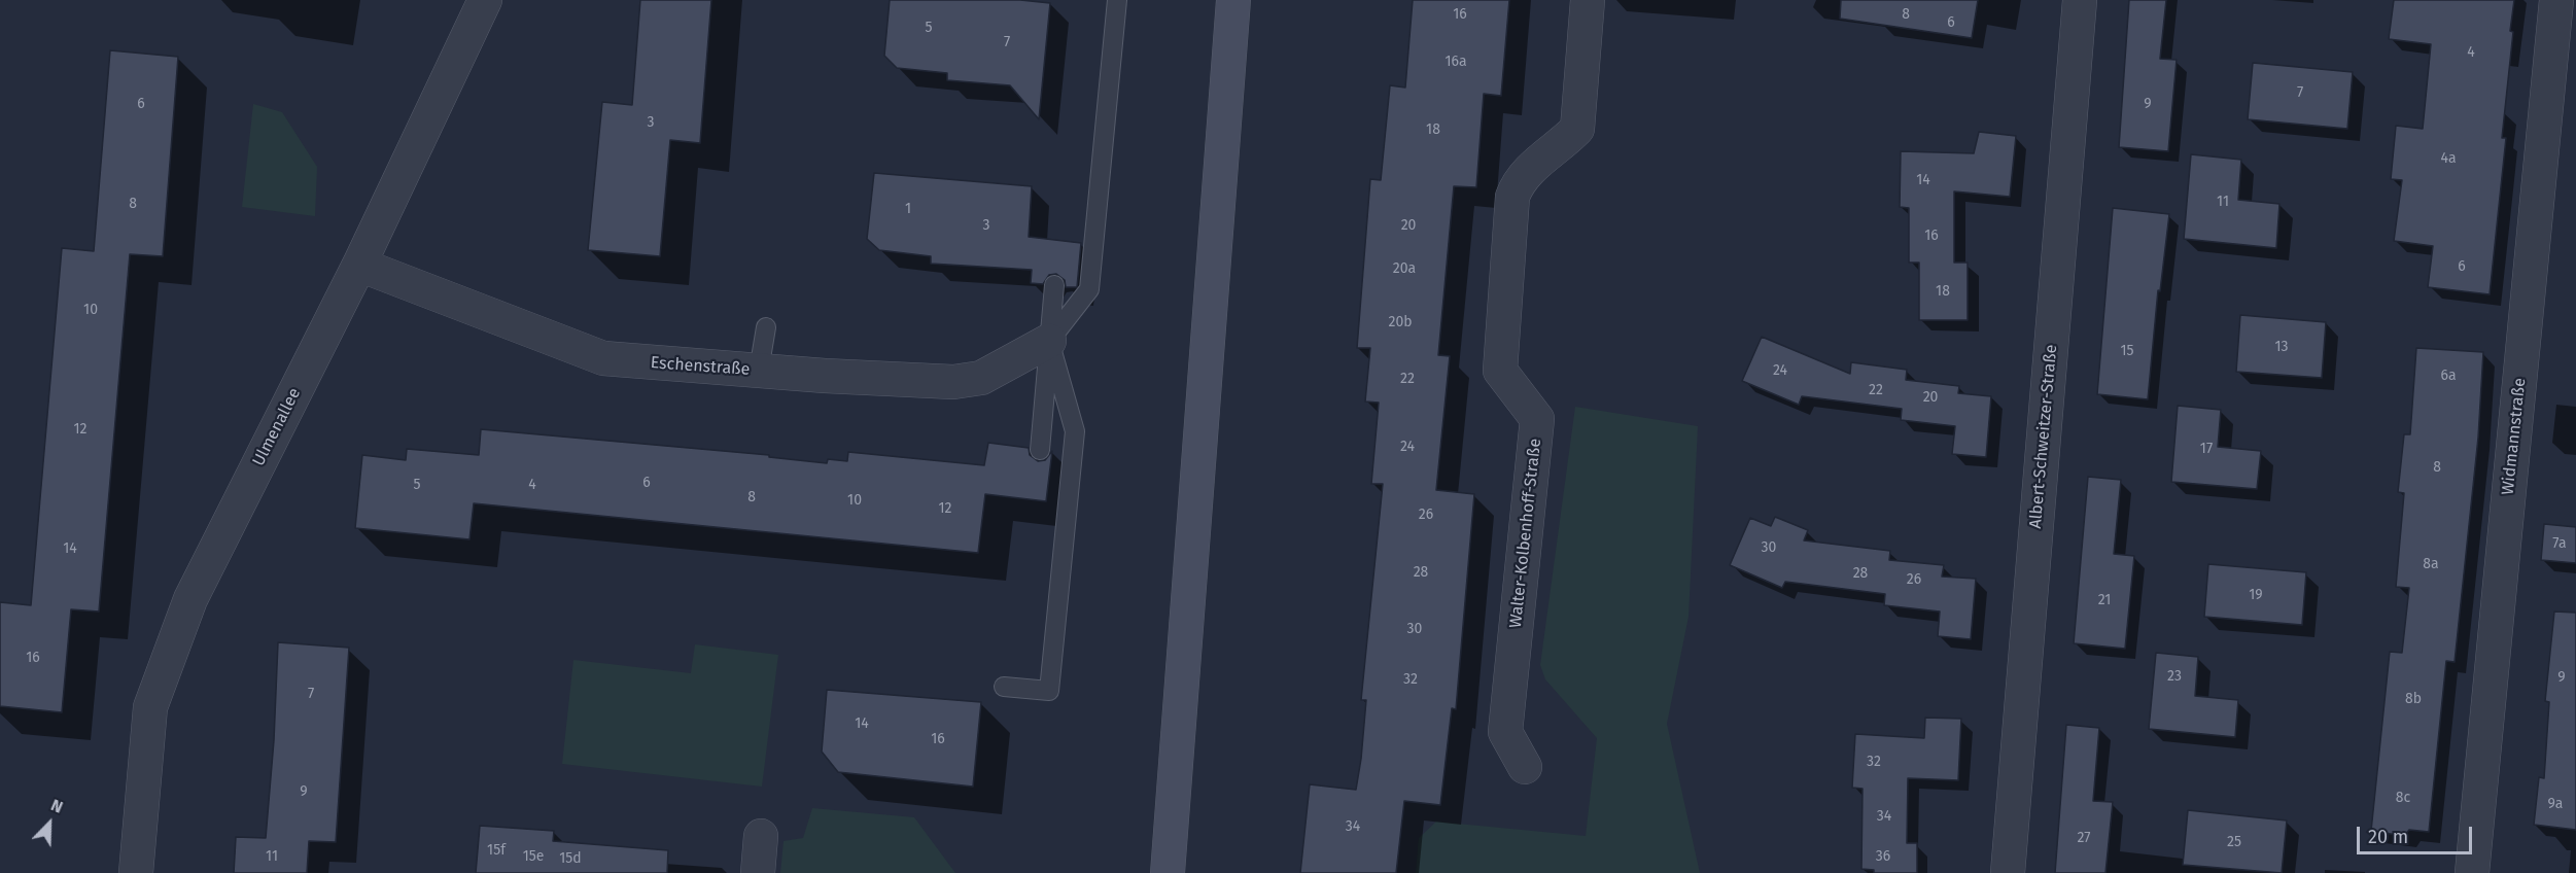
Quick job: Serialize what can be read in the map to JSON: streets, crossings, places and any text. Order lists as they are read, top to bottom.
{
  "streets": {
    "street": [
      "Eschenstraße",
      "Ulmenallee",
      "Albert-Schweitzer-Straße",
      "Widmannstraße",
      "Walter-Kolbenhoff-Straße"
    ]
  },
  "crossings": [
    ["Eschenstraße", "Ulmenallee"]
  ],
  "house_numbers": [
    "16",
    "8",
    "6",
    "5",
    "7",
    "4",
    "16a",
    "7",
    "6",
    "9",
    "3",
    "18",
    "4a",
    "14",
    "11",
    "8",
    "1",
    "3",
    "20",
    "16",
    "6",
    "20a",
    "18",
    "10",
    "20b",
    "13",
    "15",
    "24",
    "6a",
    "22",
    "22",
    "20",
    "12",
    "24",
    "17",
    "8",
    "6",
    "5",
    "4",
    "8",
    "10",
    "12",
    "26",
    "7a",
    "30",
    "14",
    "8a",
    "28",
    "28",
    "26",
    "19",
    "21",
    "30",
    "16",
    "23",
    "9",
    "32",
    "7",
    "8b",
    "14",
    "16",
    "32",
    "9",
    "8c",
    "9a",
    "34",
    "34",
    "27",
    "25",
    "15f",
    "11",
    "15e",
    "36",
    "15d"
  ],
  "scale_bar": "20 m",
  "north": "top right"
}
